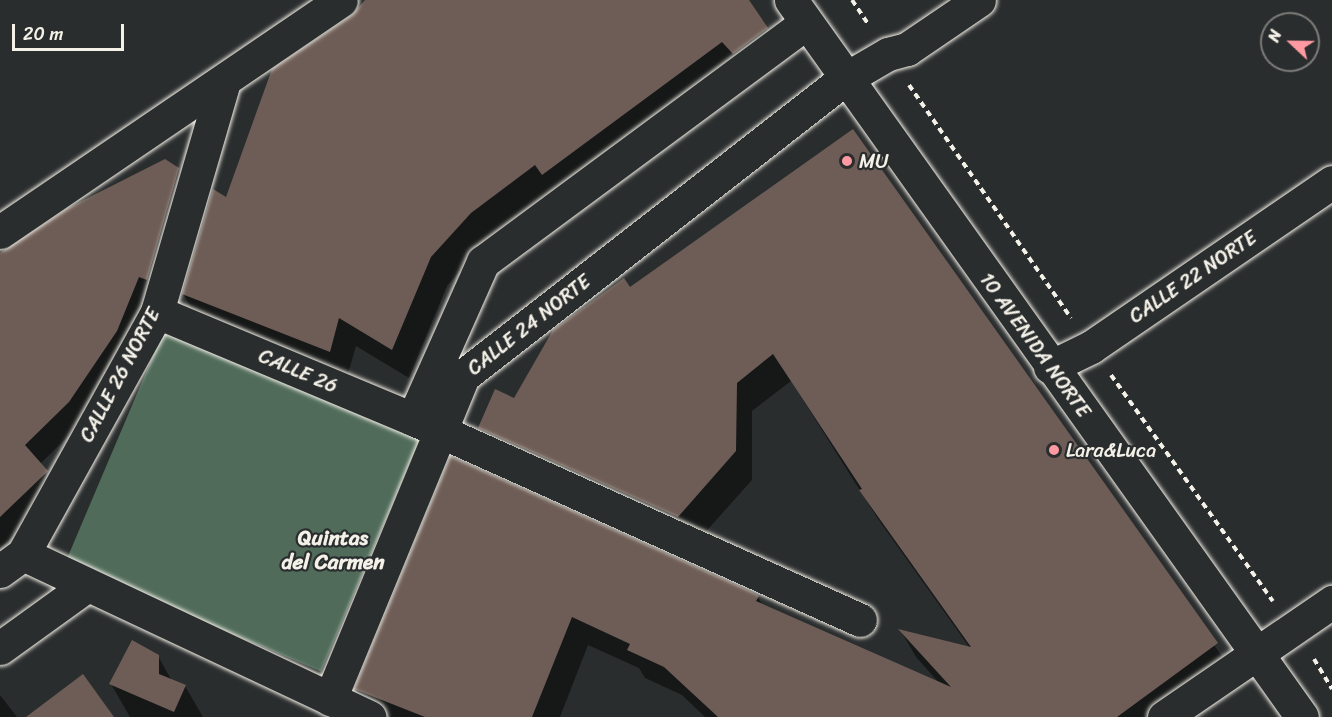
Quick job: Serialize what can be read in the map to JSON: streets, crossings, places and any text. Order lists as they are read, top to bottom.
{
  "streets": {
    "street": [
      "CALLE 22 NORTE",
      "CALLE 24 NORTE",
      "10 AVENIDA NORTE",
      "CALLE 26",
      "CALLE 26 NORTE"
    ]
  },
  "crossings": [
    ["CALLE 22 NORTE", "10 AVENIDA NORTE"],
    ["CALLE 24 NORTE", "10 AVENIDA NORTE"],
    ["CALLE 24 NORTE", "CALLE 26"],
    ["CALLE 26", "CALLE 26 NORTE"]
  ],
  "districts": ["Quintas del Carmen"],
  "places": ["MU", "Lara&Luca"],
  "scale_bar": "20 m",
  "north": "left"
}
